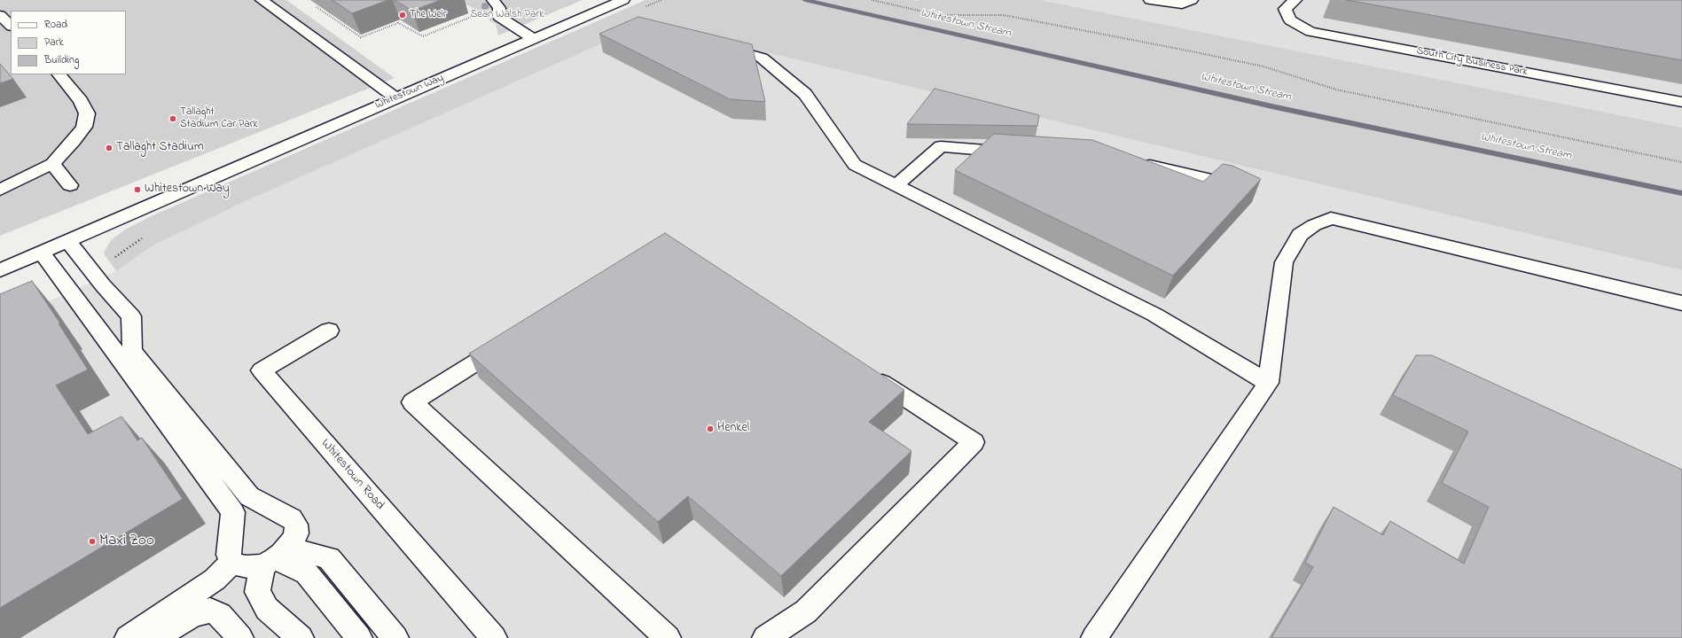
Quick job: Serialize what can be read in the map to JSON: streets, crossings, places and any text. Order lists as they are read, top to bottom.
{
  "streets": {
    "street": ["South City Business Park", "Whitestown Way", "Whitestown Road"]
  },
  "water": ["Whitestown Stream"],
  "parks": ["Sean Walsh Park"],
  "places": [
    "The Weir",
    "Tallaght Stadium Car Park",
    "Tallaght Stadium",
    "Whitestown Way",
    "Henkel",
    "Maxi Zoo"
  ],
  "legend": ["Road", "Park", "Building"]
}
